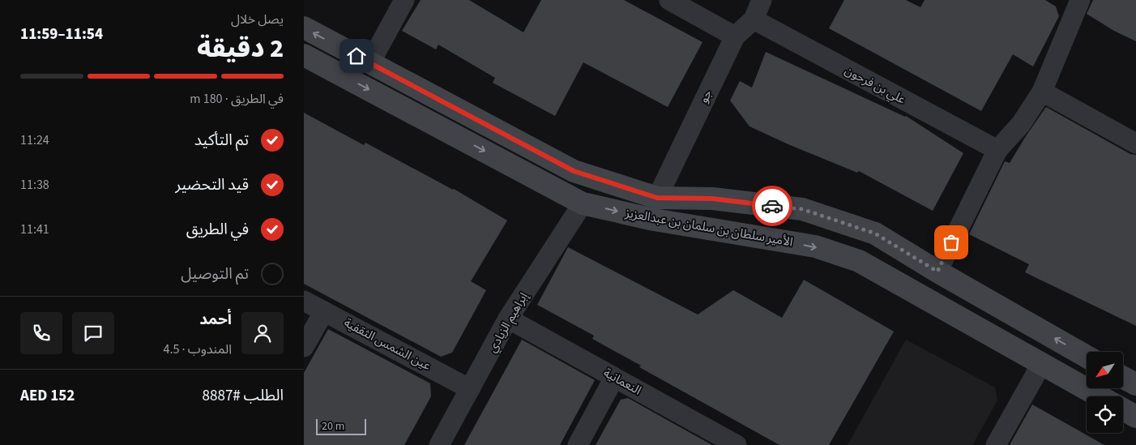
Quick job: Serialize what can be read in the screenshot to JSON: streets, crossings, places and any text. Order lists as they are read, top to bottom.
{
  "streets": {
    "street": [
      "علي بن فرحون",
      "جو",
      "الأمير سلطان بن سلمان بن عبدالعزيز",
      "إبراهيم الزيادي",
      "عين الشمس الثقفية",
      "النعمانية"
    ]
  },
  "crossings": [
    ["علي بن فرحون", "جو"],
    ["جو", "الأمير سلطان بن سلمان بن عبدالعزيز"],
    ["الأمير سلطان بن سلمان بن عبدالعزيز", "إبراهيم الزيادي"],
    ["إبراهيم الزيادي", "عين الشمس الثقفية"],
    ["إبراهيم الزيادي", "النعمانية"]
  ],
  "scale_bar": "20 m",
  "north": "bottom left",
  "page": {
    "heading": ["2 دقيقة", "يصل خلال", "11:54–11:59"],
    "panel": [
      "أحمد",
      "المندوب · 4.5",
      "الطلب #8887",
      "AED 152"
    ],
    "bar": "في الطريق · 180 m",
    "list": [
      ["تم التأكيد", "11:24"],
      ["قيد التحضير", "11:38"],
      ["في الطريق", "11:41"],
      "تم التوصيل"
    ],
    "scale": "20 m"
  }
}
